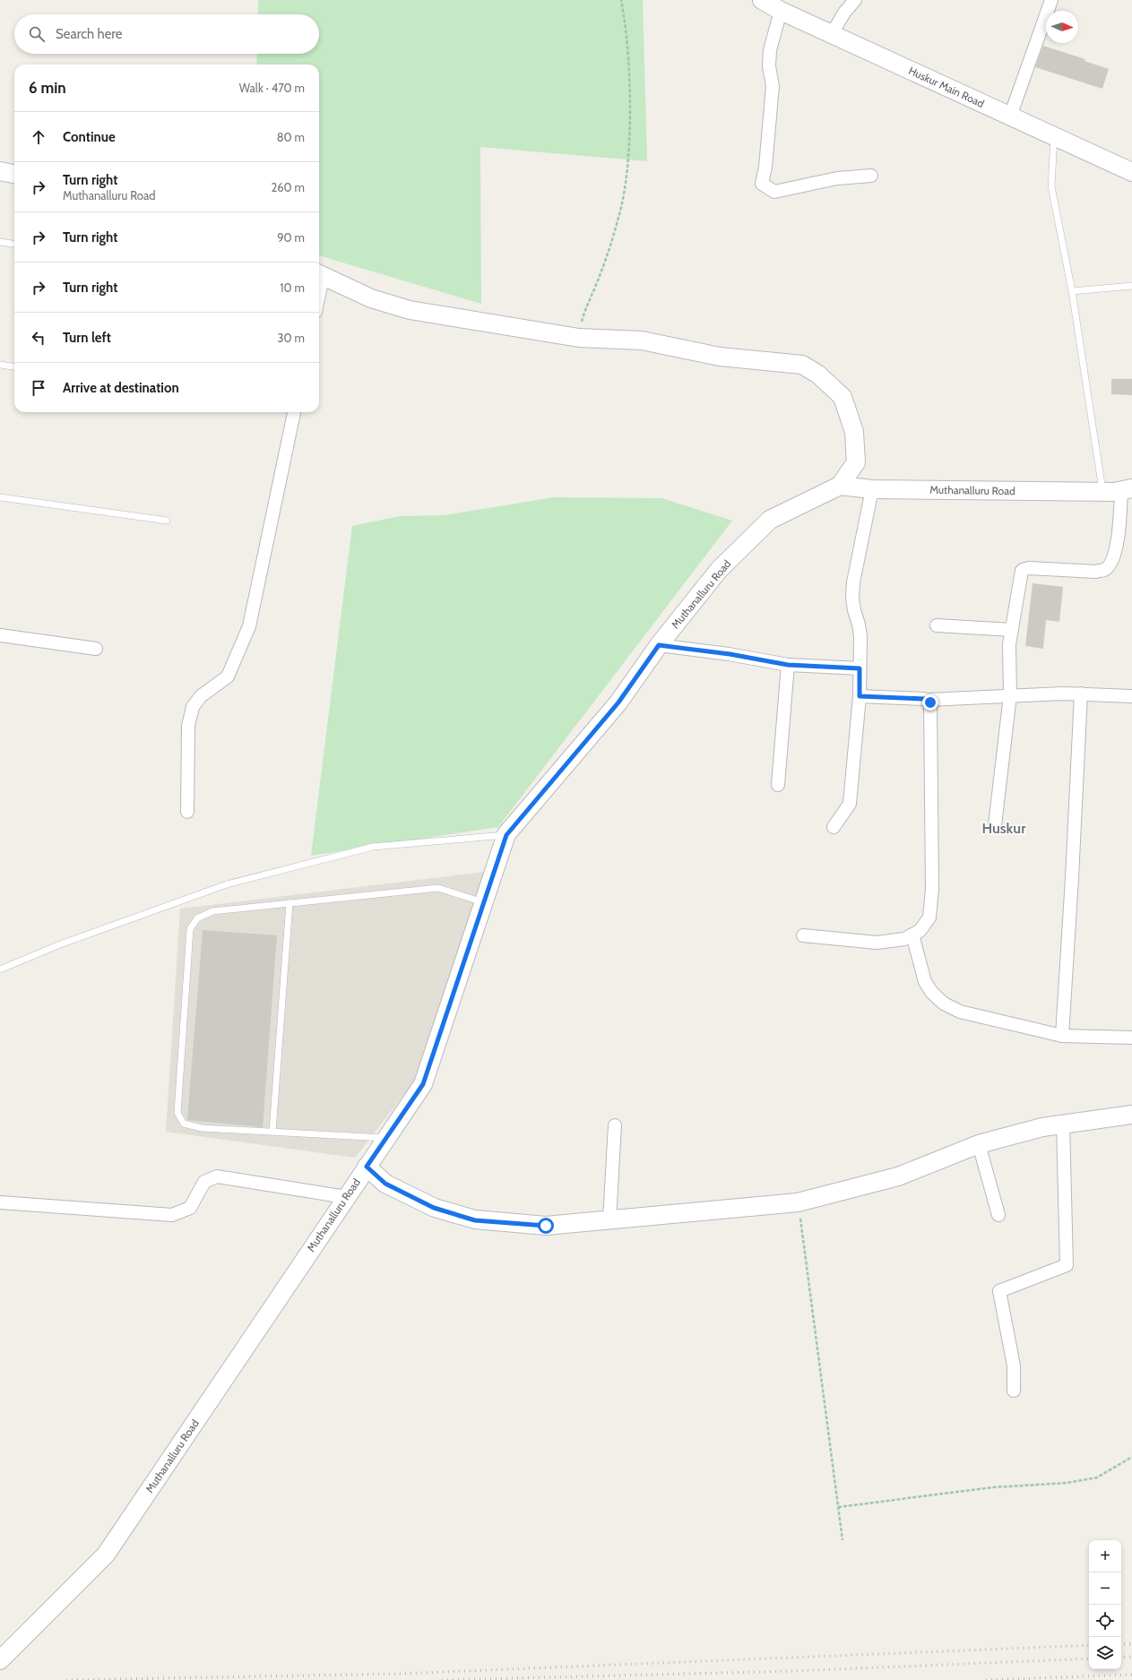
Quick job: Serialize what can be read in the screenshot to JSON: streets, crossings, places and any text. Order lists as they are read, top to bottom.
{
  "streets": {
    "street": ["Huskur Main Road", "Muthanalluru Road"]
  },
  "districts": ["Huskur"],
  "north": "right",
  "page": {
    "search": "Search here",
    "heading": ["6 min", "Walk · 470 m"],
    "list": [
      ["Continue", "80 m"],
      ["Turn right", "Muthanalluru Road", "260 m"],
      ["Turn right", "90 m"],
      ["Turn right", "10 m"],
      ["Turn left", "30 m"],
      "Arrive at destination"
    ],
    "map_buttons": ["+", "−"]
  }
}
